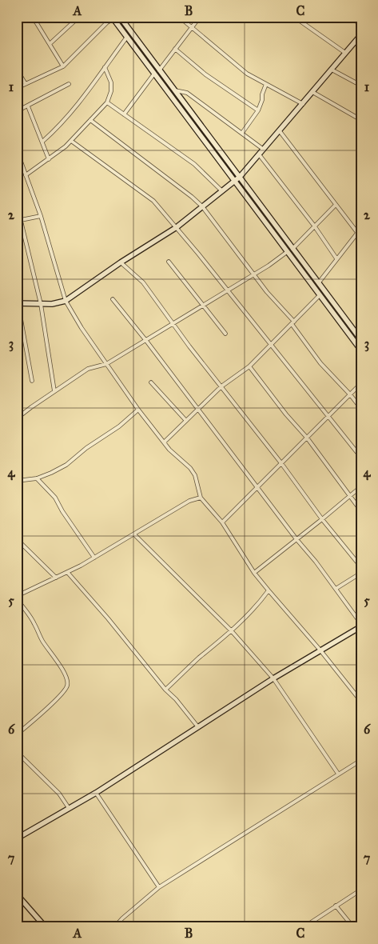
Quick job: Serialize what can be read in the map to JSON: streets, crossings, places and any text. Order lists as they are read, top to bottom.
{
  "grid": {
    "columns": ["A", "B", "C"],
    "rows": [
      "1",
      "2",
      "3",
      "4",
      "5",
      "6",
      "7"
    ]
  }
}
